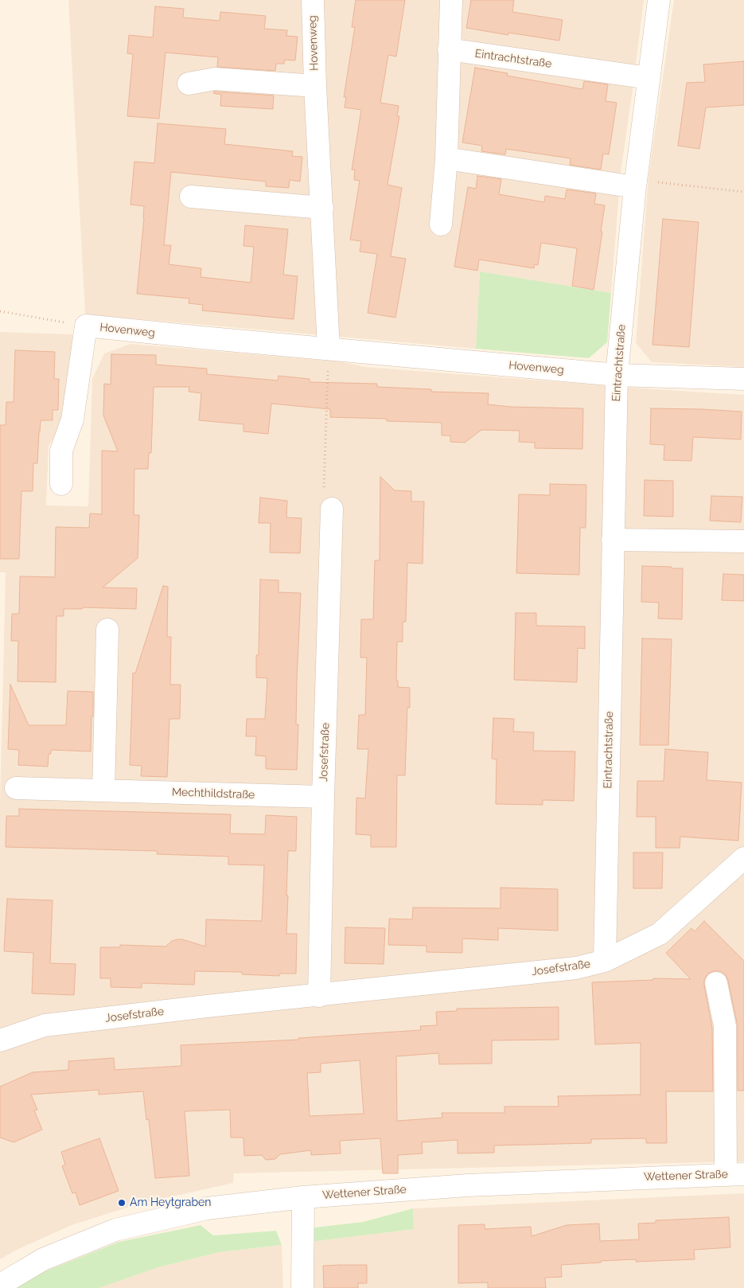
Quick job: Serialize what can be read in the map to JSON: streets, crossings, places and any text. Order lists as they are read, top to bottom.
{
  "streets": {
    "street": [
      "Hovenweg",
      "Eintrachtstraße",
      "Josefstraße",
      "Mechthildstraße",
      "Wettener Straße"
    ]
  },
  "crossings": [
    ["Hovenweg", "Eintrachtstraße"],
    ["Eintrachtstraße", "Josefstraße"],
    ["Josefstraße", "Mechthildstraße"]
  ],
  "places": ["Am Heytgraben"]
}
